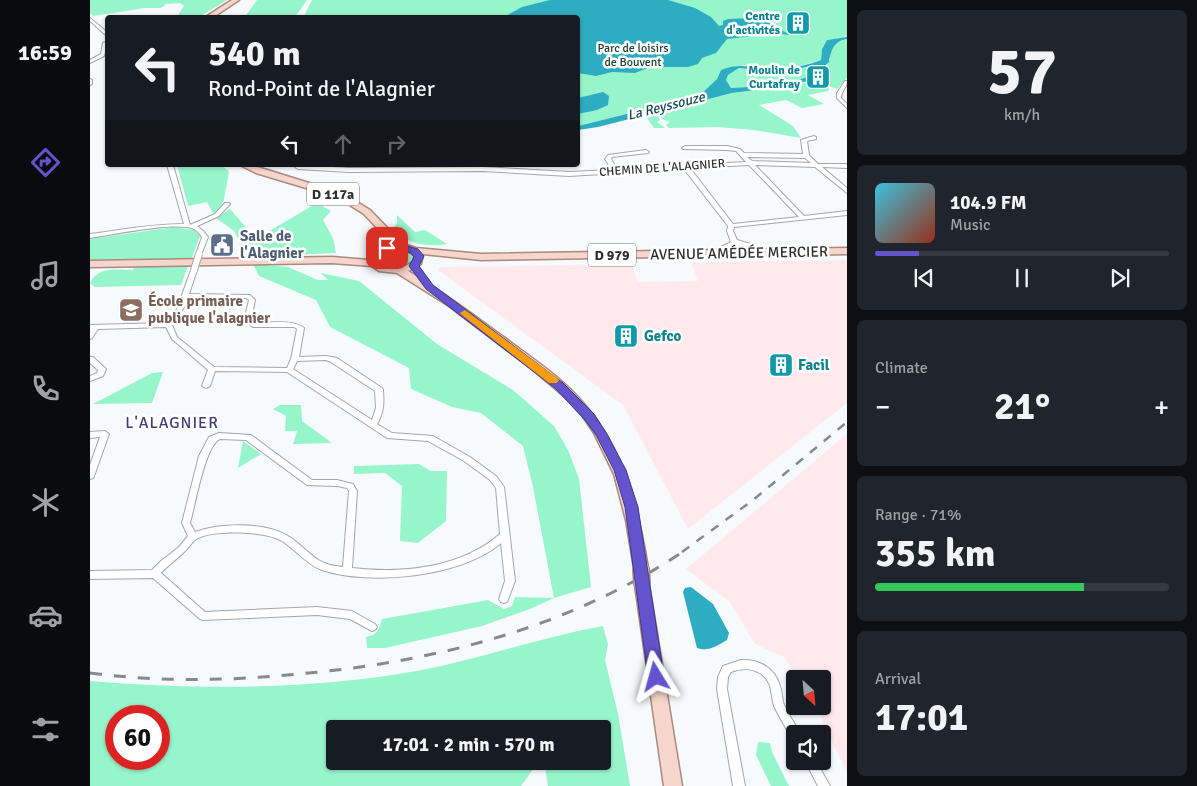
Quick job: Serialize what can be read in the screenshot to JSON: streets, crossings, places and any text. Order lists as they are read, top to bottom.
{
  "streets": {
    "main road": ["D 117a", "AVENUE AMÉDÉE MERCIER", "D 979"],
    "street": ["CHEMIN DE L'ALAGNIER"]
  },
  "districts": ["L'ALAGNIER"],
  "water": ["La Reyssouze"],
  "parks": ["Parc de loisirs de Bouvent"],
  "places": {
    "building": [
      "Centre d'activités",
      "Moulin de Curtafray",
      "Gefco",
      "Facil"
    ],
    "public building": ["Salle de l'Alagnier"],
    "school or university": ["École primaire publique l'alagnier"]
  },
  "north": "bottom right",
  "page": {
    "tabs": "16:59",
    "tile": [
      ["57", "km/h"],
      "Climate",
      ["Range · 71%", "355 km"],
      ["Arrival", "17:01"]
    ],
    "turn": ["540 m", "Rond-Point de l'Alagnier"],
    "song": ["104.9 FM", "Music"],
    "heat": ["−", "21°", "+"],
    "limit": "60",
    "trip": "17:01 · 2 min · 570 m"
  }
}
